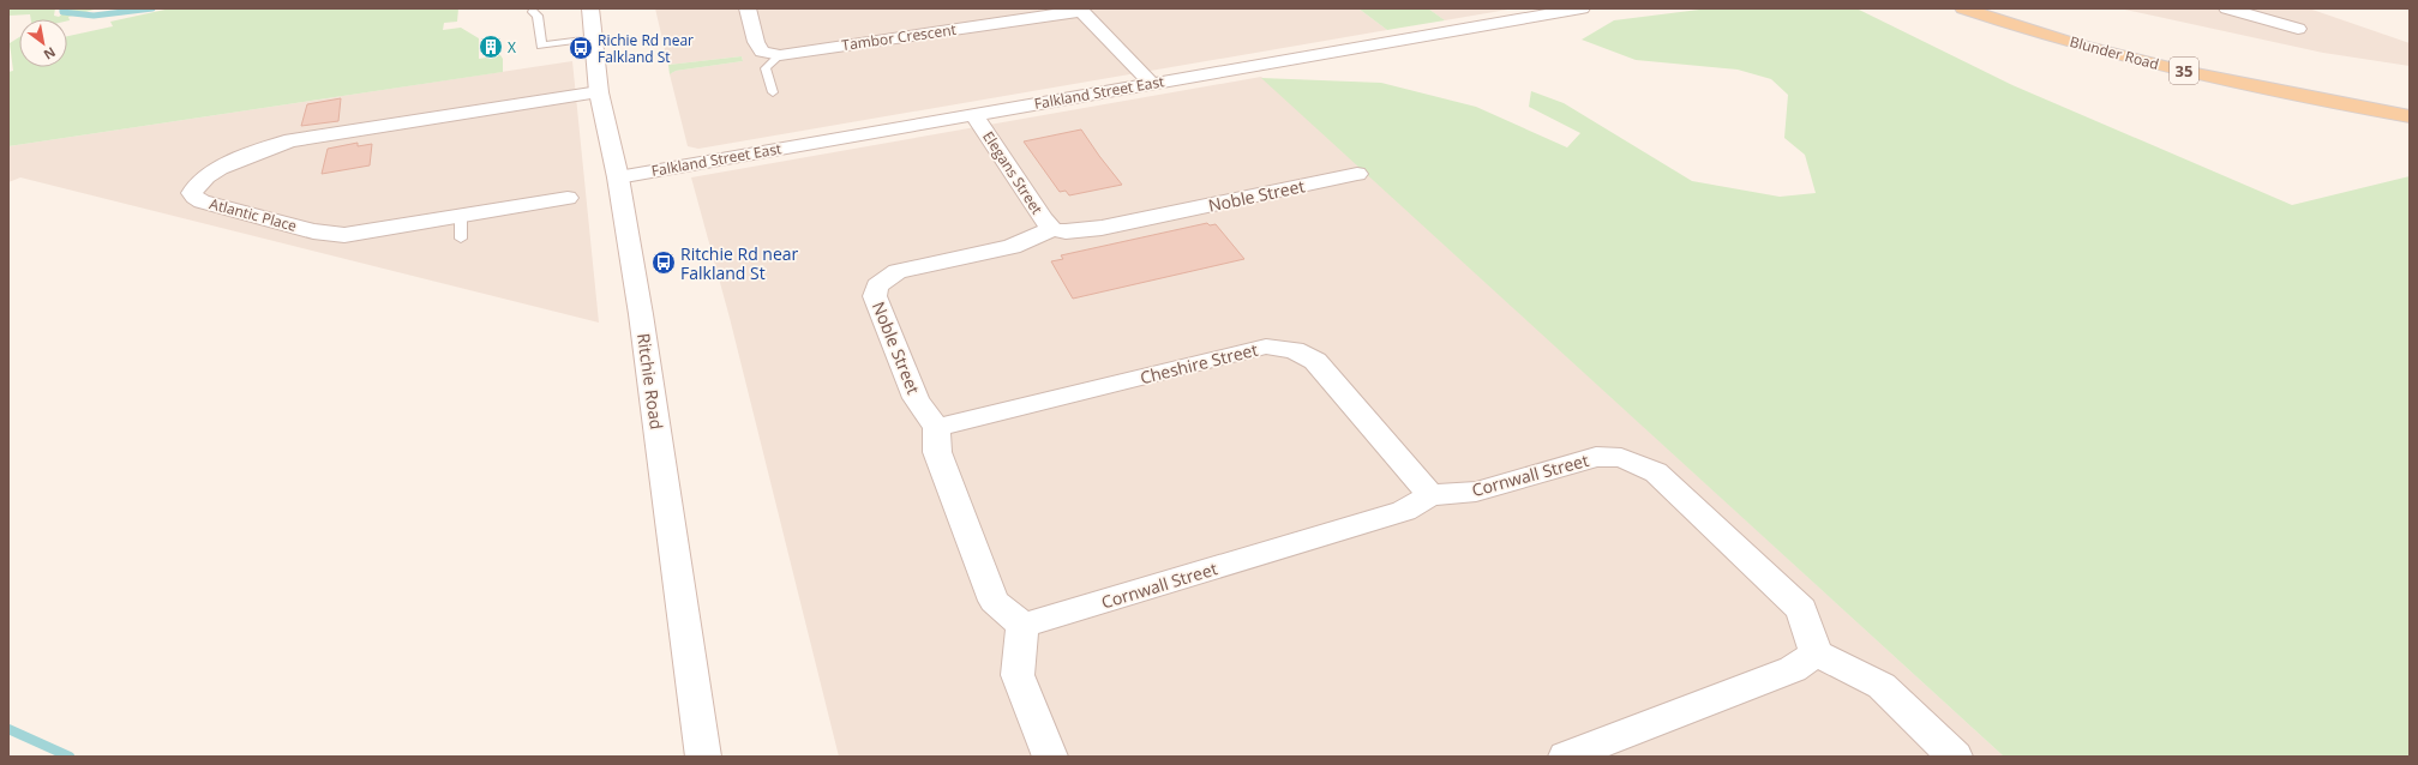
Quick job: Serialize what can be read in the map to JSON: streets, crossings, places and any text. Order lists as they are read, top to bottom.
{
  "streets": {
    "main road": ["Blunder Road", "35"],
    "street": [
      "Tambor Crescent",
      "Falkland Street East",
      "Elegans Street",
      "Noble Street",
      "Atlantic Place",
      "Cheshire Street",
      "Ritchie Road",
      "Cornwall Street"
    ]
  },
  "crossings": [
    ["Falkland Street East", "Elegans Street"],
    ["Falkland Street East", "Ritchie Road"],
    ["Elegans Street", "Noble Street"],
    ["Noble Street", "Cheshire Street"],
    ["Atlantic Place", "Ritchie Road"],
    ["Cheshire Street", "Cornwall Street"]
  ],
  "places": {
    "building": ["X"],
    "bus stop": ["Richie Rd near Falkland St", "Ritchie Rd near Falkland St"]
  },
  "north": "bottom right"
}
